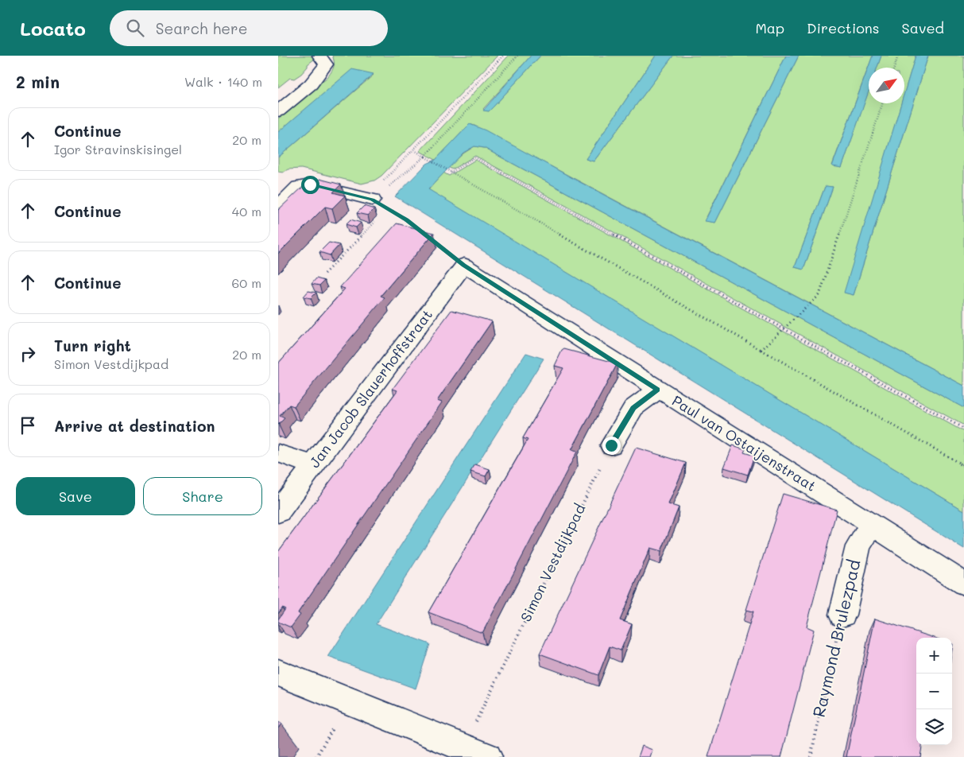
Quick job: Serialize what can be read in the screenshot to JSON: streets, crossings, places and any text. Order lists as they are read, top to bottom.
{
  "streets": {
    "street": ["Jan Jacob Slauerhoffstraat", "Paul van Ostaijenstraat", "Raymond Brulezpad"],
    "path": ["Simon Vestdijkpad"]
  },
  "crossings": [
    ["Jan Jacob Slauerhoffstraat", "Paul van Ostaijenstraat"],
    ["Paul van Ostaijenstraat", "Raymond Brulezpad"]
  ],
  "north": "top right",
  "page": {
    "header": "Locato",
    "search": "Search here",
    "nav": ["Map", "Directions", "Saved"],
    "heading": ["2 min", "Walk · 140 m"],
    "list": [
      ["Continue", "Igor Stravinskisingel", "20 m"],
      ["Continue", "40 m"],
      ["Continue", "60 m"],
      ["Turn right", "Simon Vestdijkpad", "20 m"],
      "Arrive at destination"
    ],
    "buttons": ["Save", "Share"],
    "map_buttons": ["+", "−"]
  }
}
